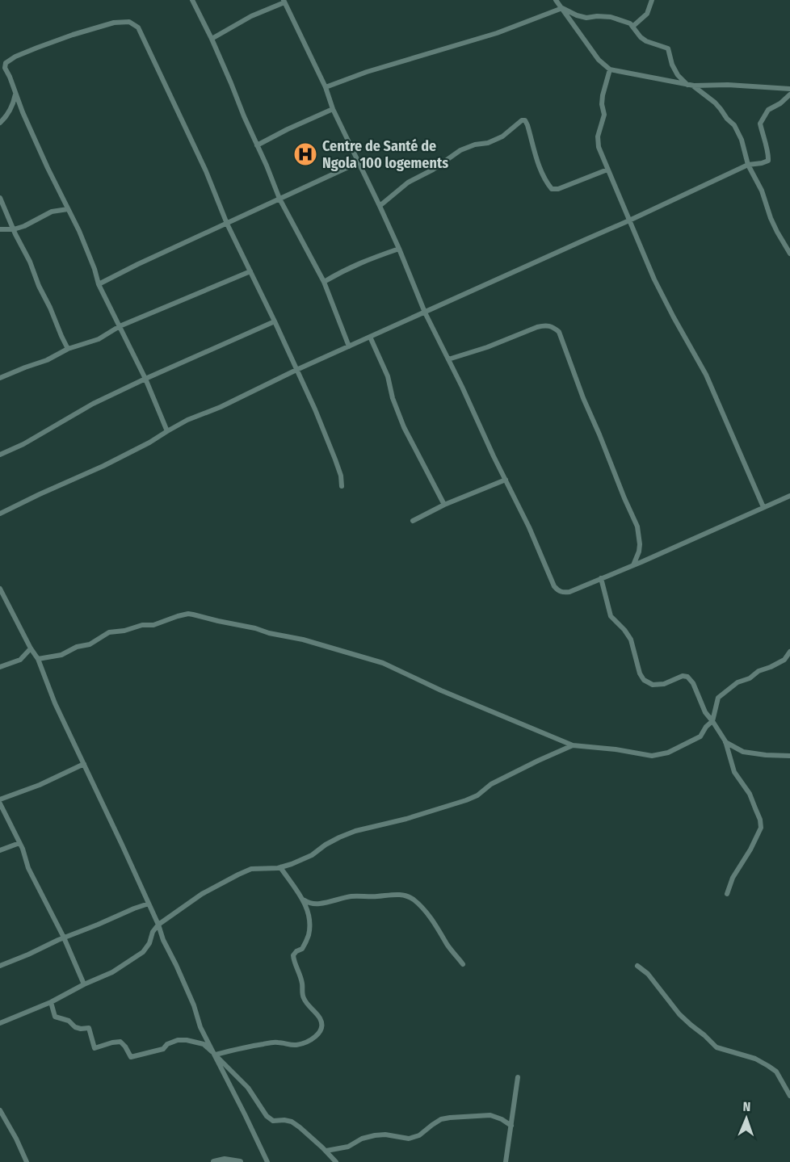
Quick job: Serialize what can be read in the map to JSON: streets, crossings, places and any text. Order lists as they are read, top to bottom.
{
  "places": {
    "hospital": ["Centre de Santé de Ngola 100 logements"]
  },
  "north": "top"
}
